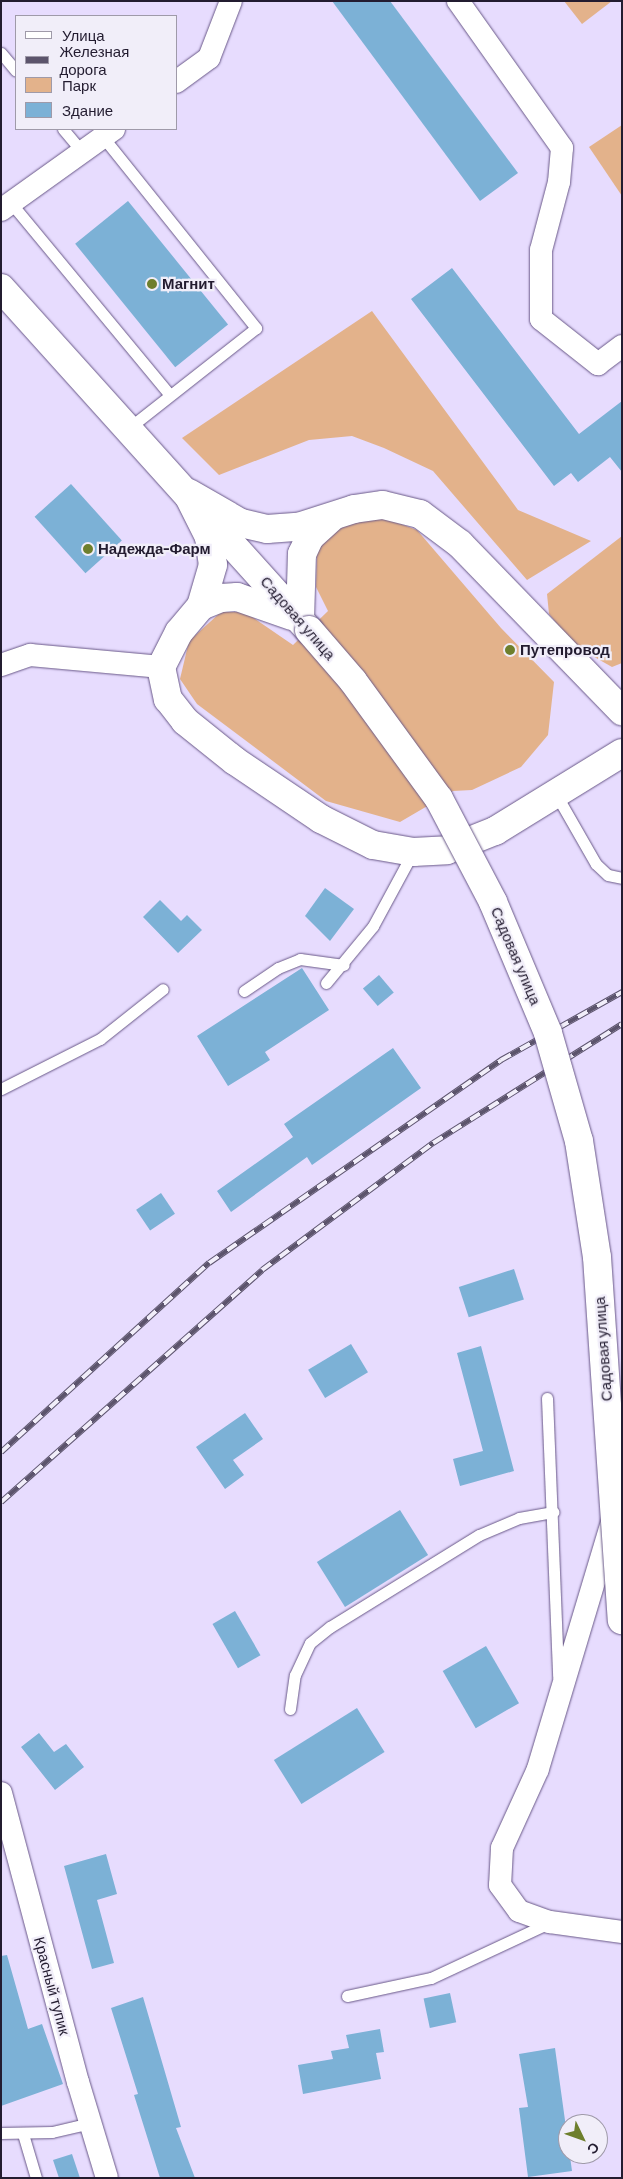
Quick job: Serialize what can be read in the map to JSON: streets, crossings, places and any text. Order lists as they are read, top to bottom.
{
  "streets": {
    "main road": ["Садовая улица"],
    "street": ["Красный тупик"]
  },
  "places": ["Магнит", "Надежда-Фарм", "Путепровод"],
  "legend": [
    "Улица",
    "Железная дорога",
    "Парк",
    "Здание"
  ],
  "north": "bottom right"
}
